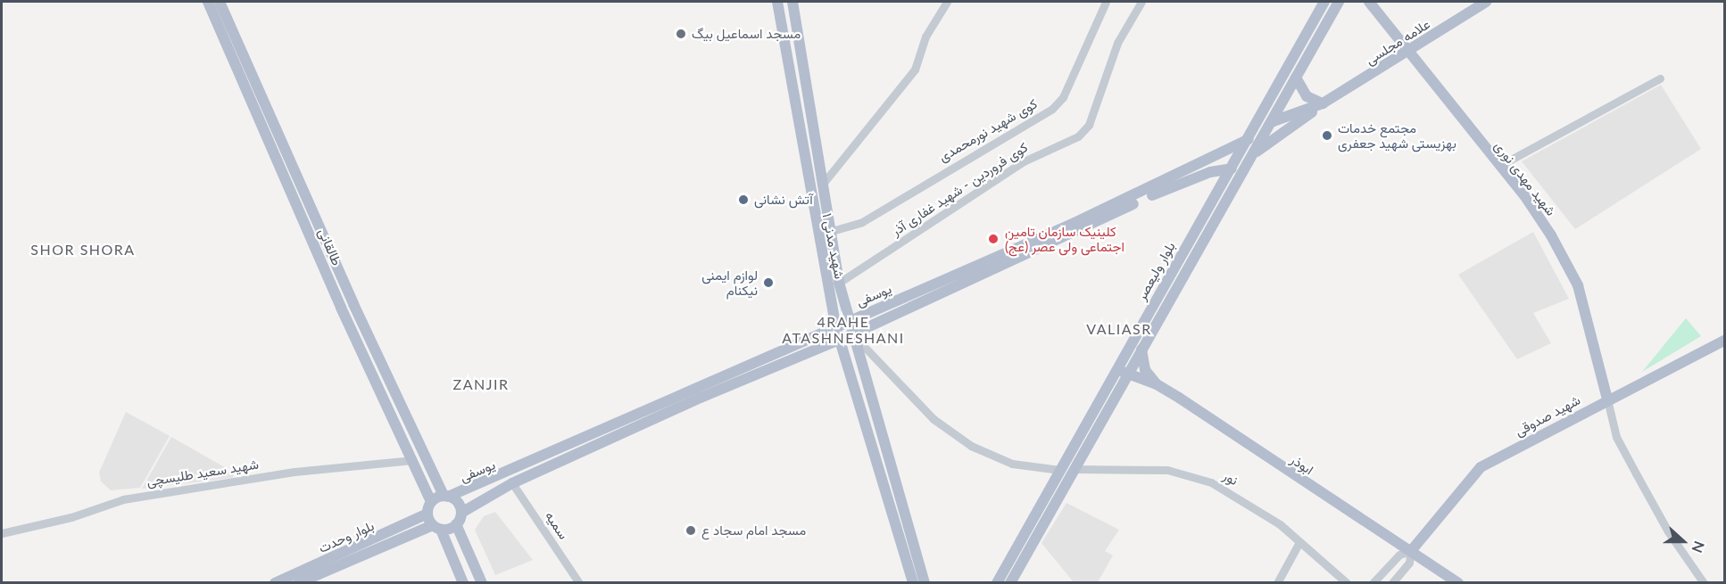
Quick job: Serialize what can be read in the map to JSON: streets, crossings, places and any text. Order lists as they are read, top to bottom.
{
  "streets": {
    "main road": [
      "علامه مجلسی",
      "شهید مهدی نوری",
      "شهید مدنی ۱",
      "طالقانی",
      "بلوار ولیعصر",
      "یوسفی",
      "شهید صدوقی",
      "ابوذر",
      "بلوار وحدت"
    ],
    "street": [
      "کوی شهید نورمحمدی",
      "کوی فروردین - شهید غفاری آذر",
      "شهید سعید طلیسچی",
      "نور",
      "سمیه"
    ]
  },
  "crossings": [
    ["علامه مجلسی", "شهید مهدی نوری"],
    ["کوی شهید نورمحمدی", "شهید مدنی ۱"],
    ["شهید مهدی نوری", "شهید صدوقی"],
    ["کوی فروردین - شهید غفاری آذر", "شهید مدنی ۱"],
    ["شهید مدنی ۱", "یوسفی"],
    ["طالقانی", "یوسفی"],
    ["طالقانی", "شهید سعید طلیسچی"],
    ["طالقانی", "بلوار وحدت"],
    ["بلوار ولیعصر", "یوسفی"],
    ["بلوار ولیعصر", "ابوذر"],
    ["بلوار ولیعصر", "نور"],
    ["یوسفی", "سمیه"],
    ["یوسفی", "بلوار وحدت"],
    ["شهید صدوقی", "ابوذر"]
  ],
  "districts": [
    "SHOR SHORA",
    "4RAHE ATASHNESHANI",
    "VALIASR",
    "ZANJIR"
  ],
  "places": [
    "مسجد اسماعیل بیگ",
    "مجتمع خدمات بهزیستی شهید جعفری",
    "آتش نشانی",
    "کلینیک سازمان تامین اجتماعی ولی عصر (عج)",
    "لوازم ایمنی نیکنام",
    "مسجد امام سجاد ع"
  ],
  "north": "right"
}
